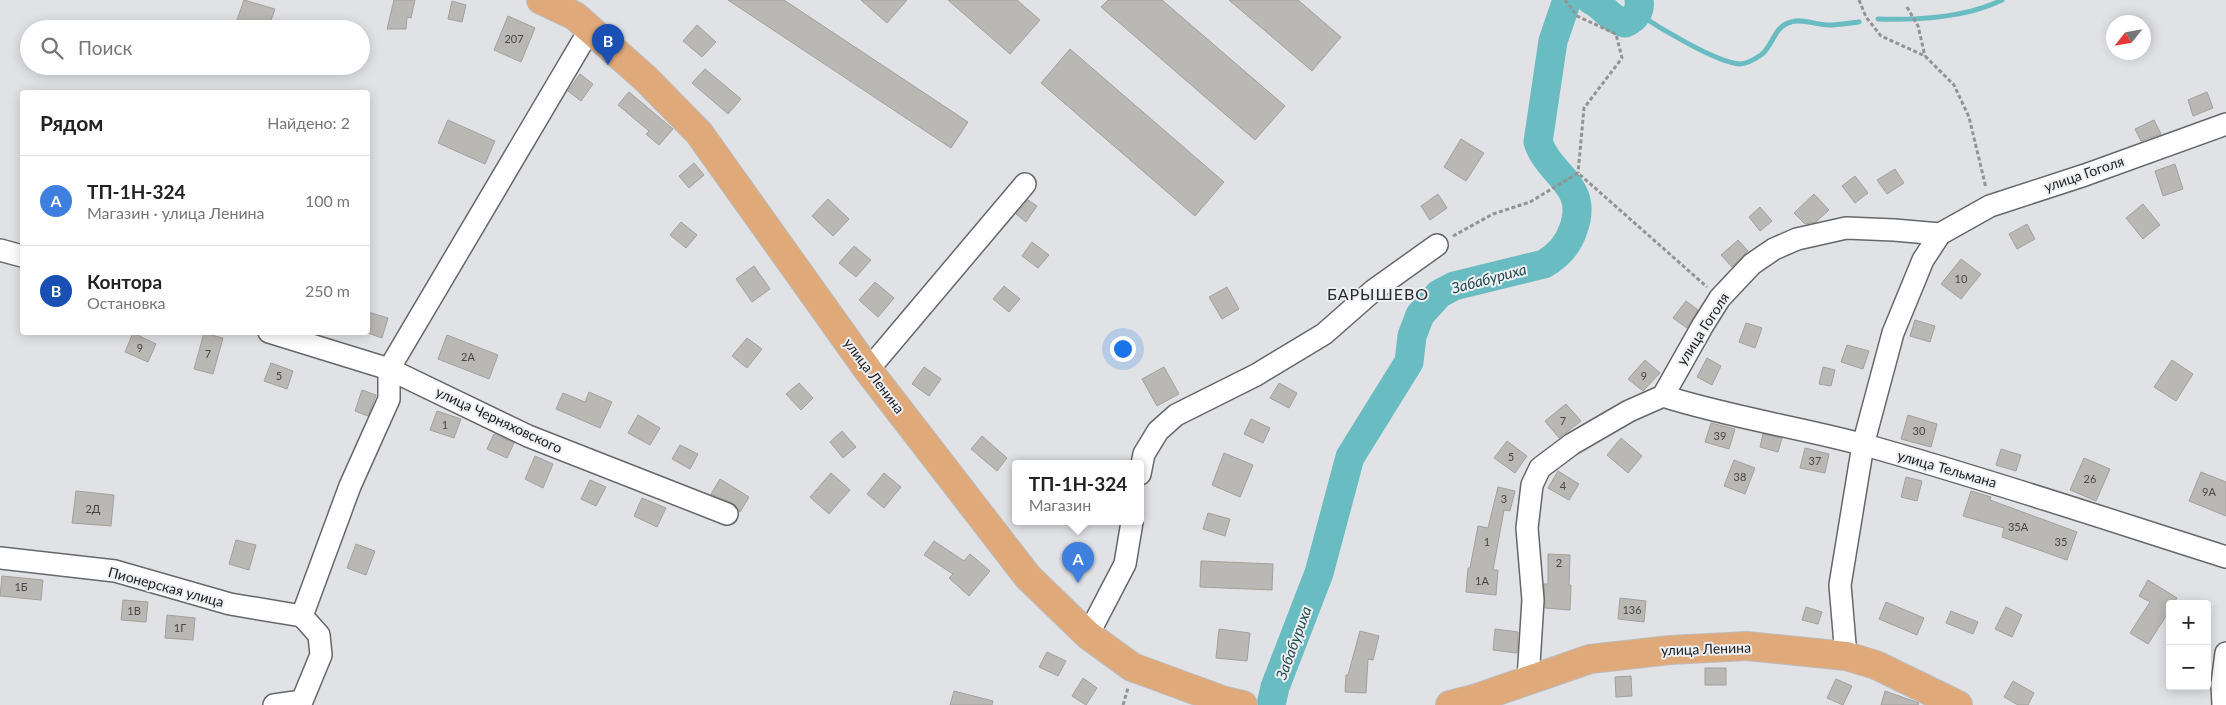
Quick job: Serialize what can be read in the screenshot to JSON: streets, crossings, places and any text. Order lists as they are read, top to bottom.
{
  "streets": {
    "main road": ["улица Ленина"],
    "street": [
      "улица Гоголя",
      "улица Черняховского",
      "улица Тельмана",
      "Пионерская улица"
    ]
  },
  "crossings": [
    ["улица Гоголя", "улица Тельмана"]
  ],
  "districts": ["БАРЫШЕВО"],
  "water": ["Забабуриха"],
  "house_numbers": [
    "207",
    "10",
    "9",
    "7",
    "2А",
    "5",
    "9",
    "7",
    "1",
    "30",
    "39",
    "5",
    "37",
    "38",
    "26",
    "4",
    "9А",
    "3",
    "2Д",
    "35А",
    "1",
    "35",
    "2",
    "1А",
    "1Б",
    "136",
    "1В",
    "1Г"
  ],
  "north": "bottom left",
  "page": {
    "search": "Поиск",
    "pins": ["B", "A"],
    "heading": ["Рядом", "Найдено: 2"],
    "list": [
      {
        "mark": "A",
        "name": "ТП-1Н-324",
        "note": "Магазин · улица Ленина",
        "value": "100 m"
      },
      {
        "mark": "B",
        "name": "Контора",
        "note": "Остановка",
        "value": "250 m"
      }
    ],
    "popup": ["ТП-1Н-324", "Магазин"],
    "map_buttons": ["+", "−"]
  }
}
